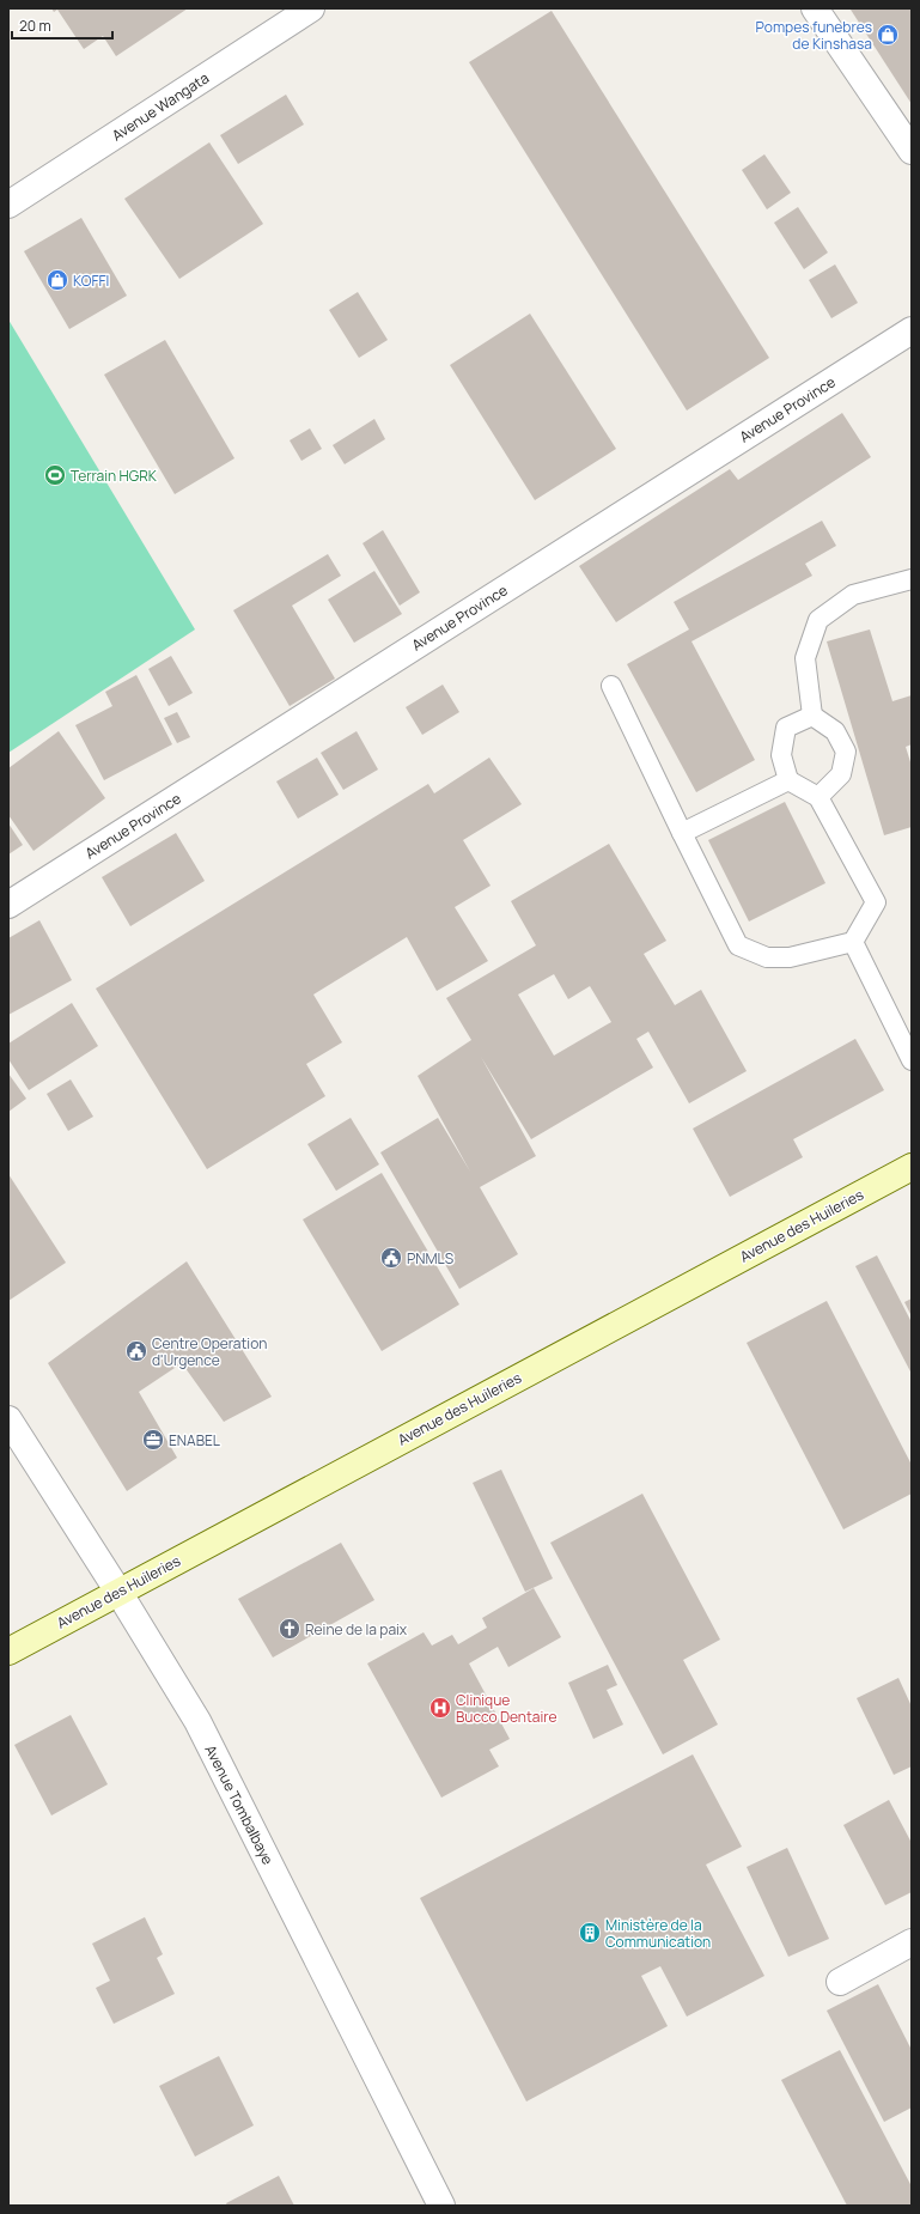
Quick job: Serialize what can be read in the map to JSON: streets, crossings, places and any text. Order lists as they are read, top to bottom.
{
  "streets": {
    "main road": ["Avenue des Huileries"],
    "street": ["Avenue Wangata", "Avenue Province", "Avenue Tombalbaye"]
  },
  "crossings": [
    ["Avenue des Huileries", "Avenue Tombalbaye"]
  ],
  "places": {
    "shop": ["Pompes funebres de Kinshasa", "KOFFI"],
    "sports": ["Terrain HGRK"],
    "public building": ["PNMLS", "Centre Operation d'Urgence"],
    "office": ["ENABEL"],
    "church": ["Reine de la paix"],
    "hospital": ["Clinique Bucco Dentaire"],
    "building": ["Ministère de la Communication"]
  },
  "scale_bar": "20 m"
}
